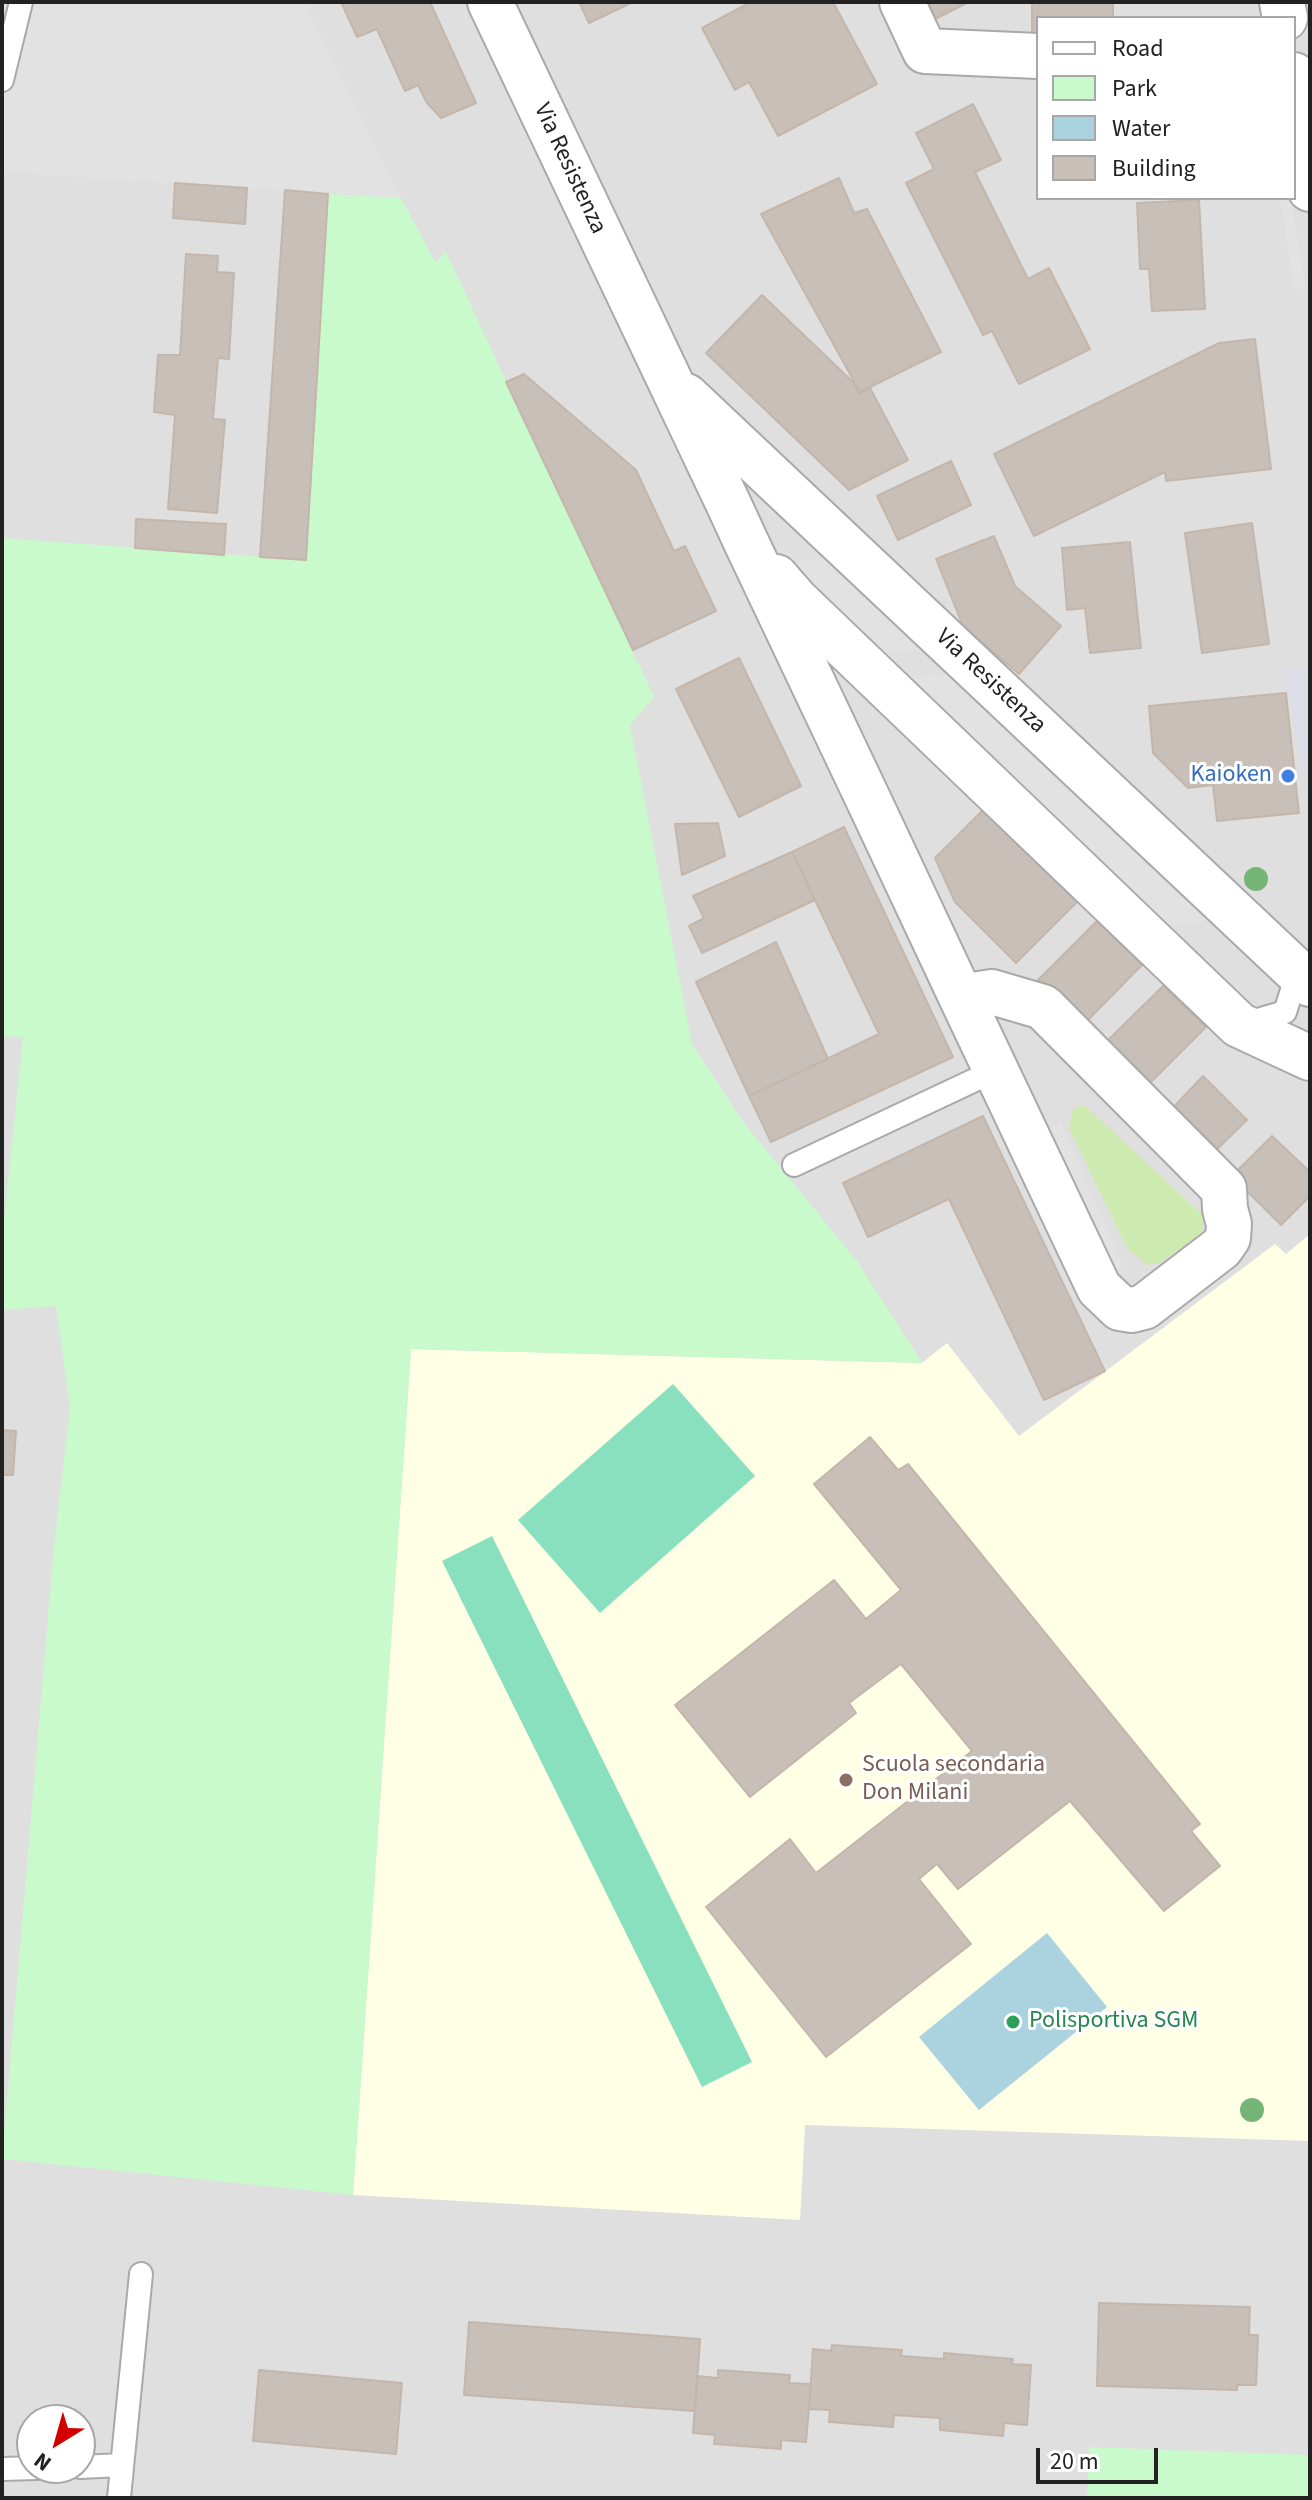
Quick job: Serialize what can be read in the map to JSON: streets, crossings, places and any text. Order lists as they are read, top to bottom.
{
  "streets": {
    "street": ["Via Resistenza"]
  },
  "places": ["Kaioken", "Scuola secondaria Don Milani", "Polisportiva SGM"],
  "legend": [
    "Road",
    "Park",
    "Water",
    "Building"
  ],
  "scale_bar": "20 m",
  "north": "bottom left"
}
